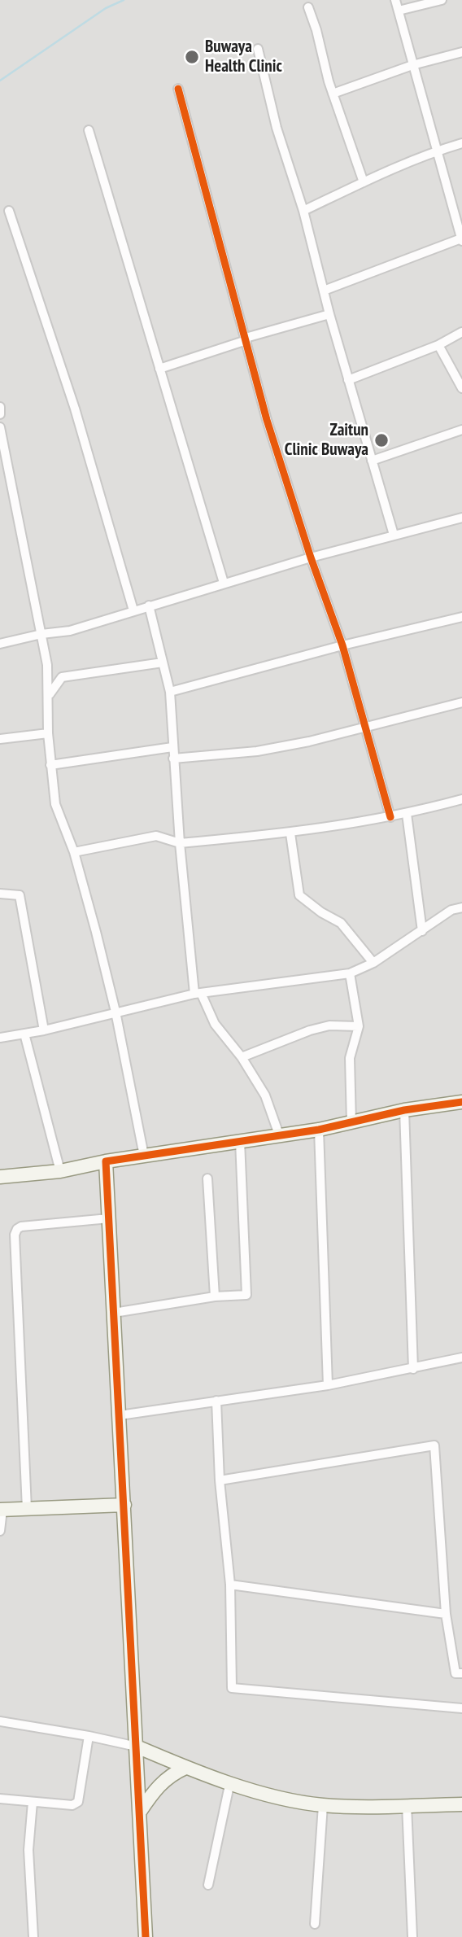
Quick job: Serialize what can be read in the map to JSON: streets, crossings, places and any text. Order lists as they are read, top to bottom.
{
  "places": ["Buwaya Health Clinic", "Zaitun Clinic Buwaya"]
}
